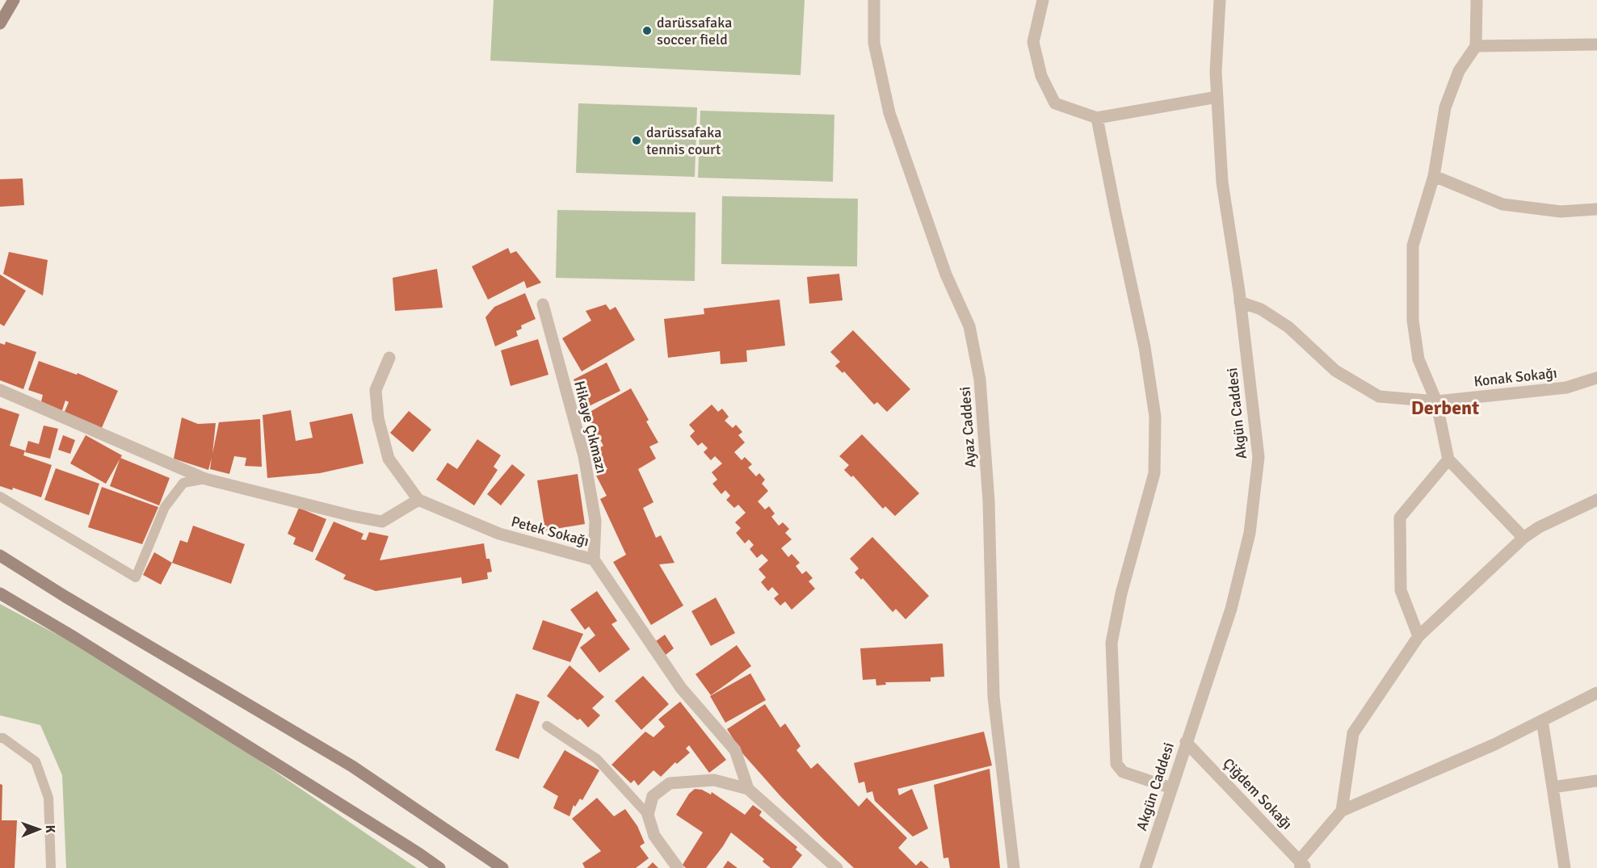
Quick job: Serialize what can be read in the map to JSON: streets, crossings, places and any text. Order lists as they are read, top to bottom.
{
  "streets": {
    "street": [
      "Konak Sokağı",
      "Akgün Caddesi",
      "Hikaye Çıkmazı",
      "Ayaz Caddesi",
      "Petek Sokağı",
      "Çiğdem Sokağı"
    ]
  },
  "crossings": [
    ["Konak Sokağı", "Akgün Caddesi"],
    ["Akgün Caddesi", "Çiğdem Sokağı"],
    ["Hikaye Çıkmazı", "Petek Sokağı"]
  ],
  "districts": ["Derbent"],
  "places": ["darüssafaka soccer field", "darüssafaka tennis court"],
  "north": "right"
}
